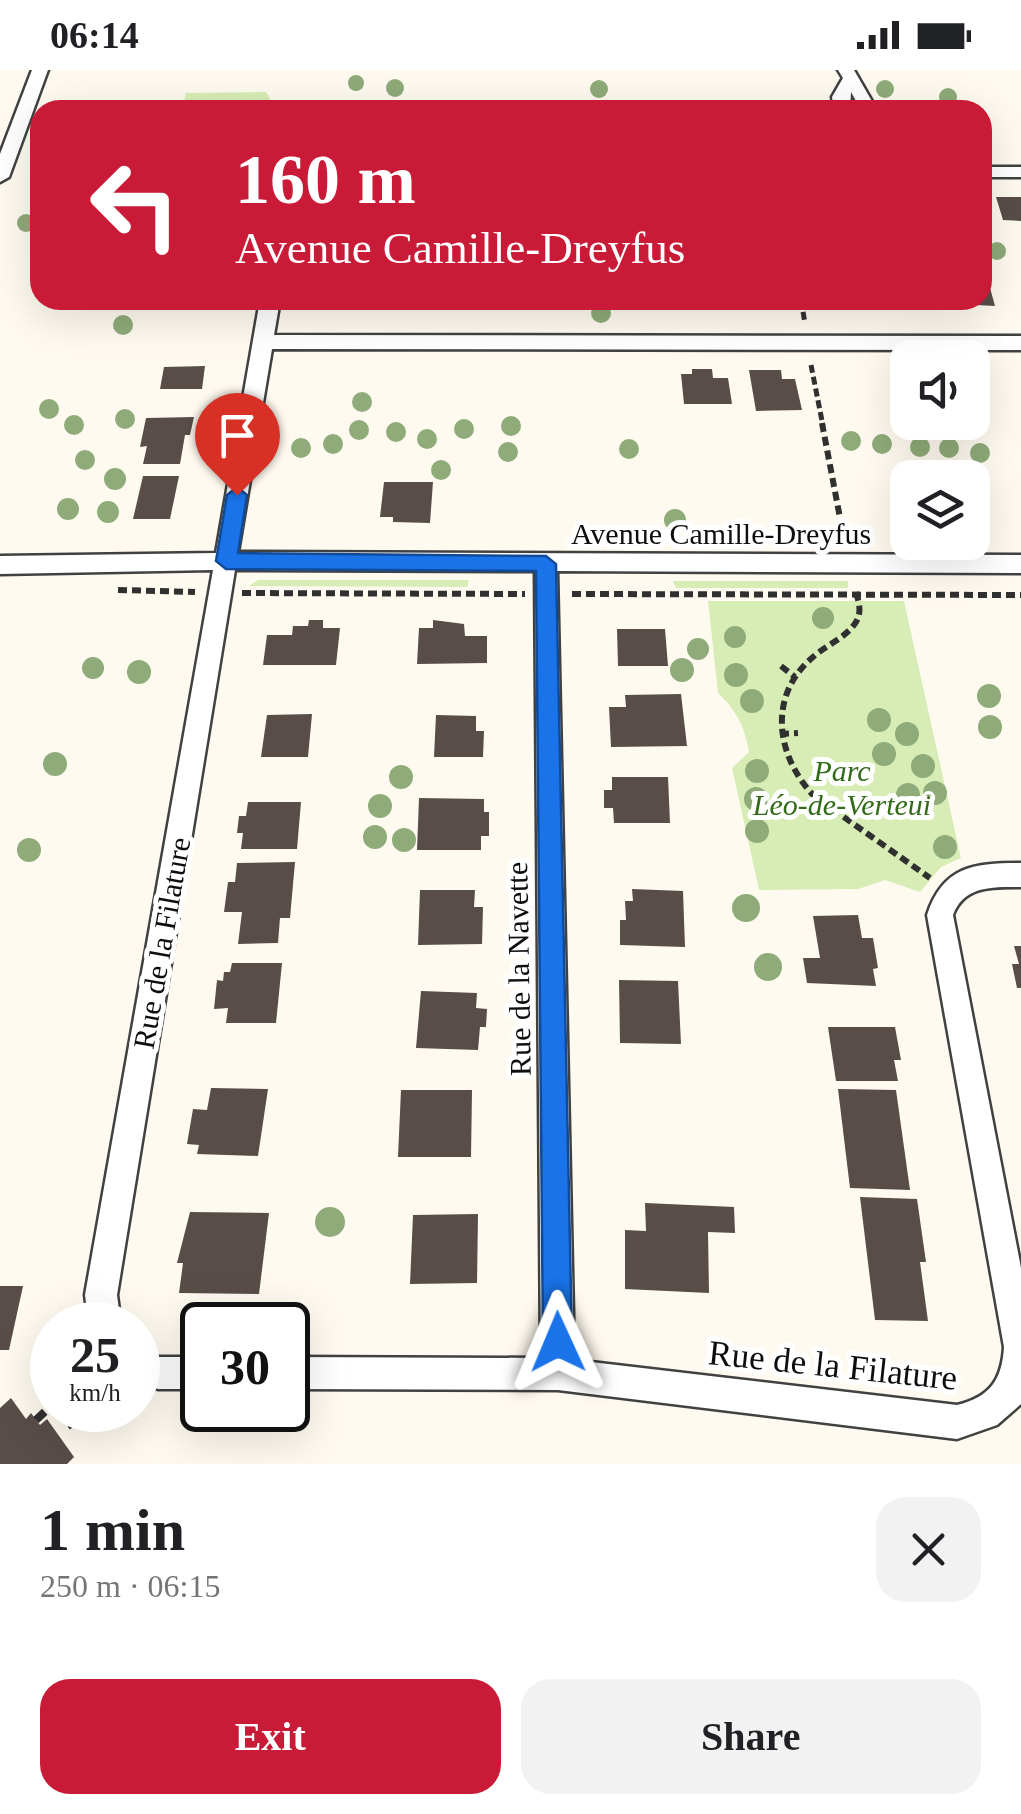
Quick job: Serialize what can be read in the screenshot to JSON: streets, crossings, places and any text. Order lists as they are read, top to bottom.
{
  "streets": {
    "street": ["Avenue Camille-Dreyfus", "Rue de la Filature", "Rue de la Navette"]
  },
  "crossings": [
    ["Avenue Camille-Dreyfus", "Rue de la Filature"],
    ["Avenue Camille-Dreyfus", "Rue de la Navette"],
    ["Rue de la Filature", "Rue de la Navette"]
  ],
  "parks": ["Parc Léo-de-Verteui"],
  "page": {
    "status": "06:14",
    "turn": ["160 m", "Avenue Camille-Dreyfus"],
    "speed": "25 km/h",
    "limit": "30",
    "heading": ["1 min", "250 m · 06:15"],
    "buttons": ["Exit", "Share"]
  }
}
